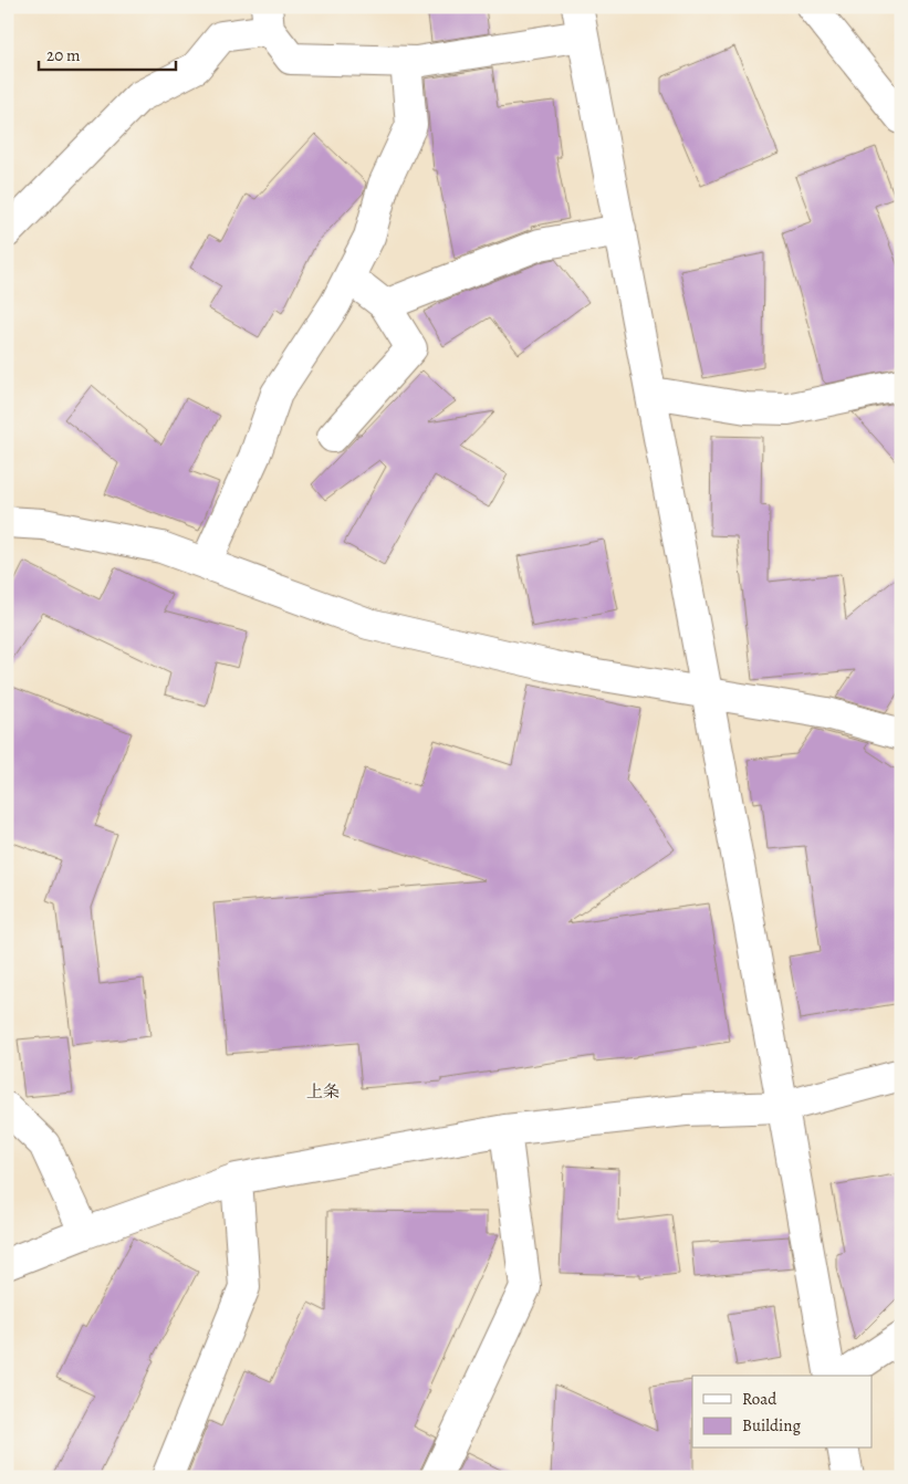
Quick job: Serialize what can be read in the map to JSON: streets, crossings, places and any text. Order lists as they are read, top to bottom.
{
  "districts": ["上条"],
  "legend": ["Road", "Building"],
  "scale_bar": "20 m"
}
